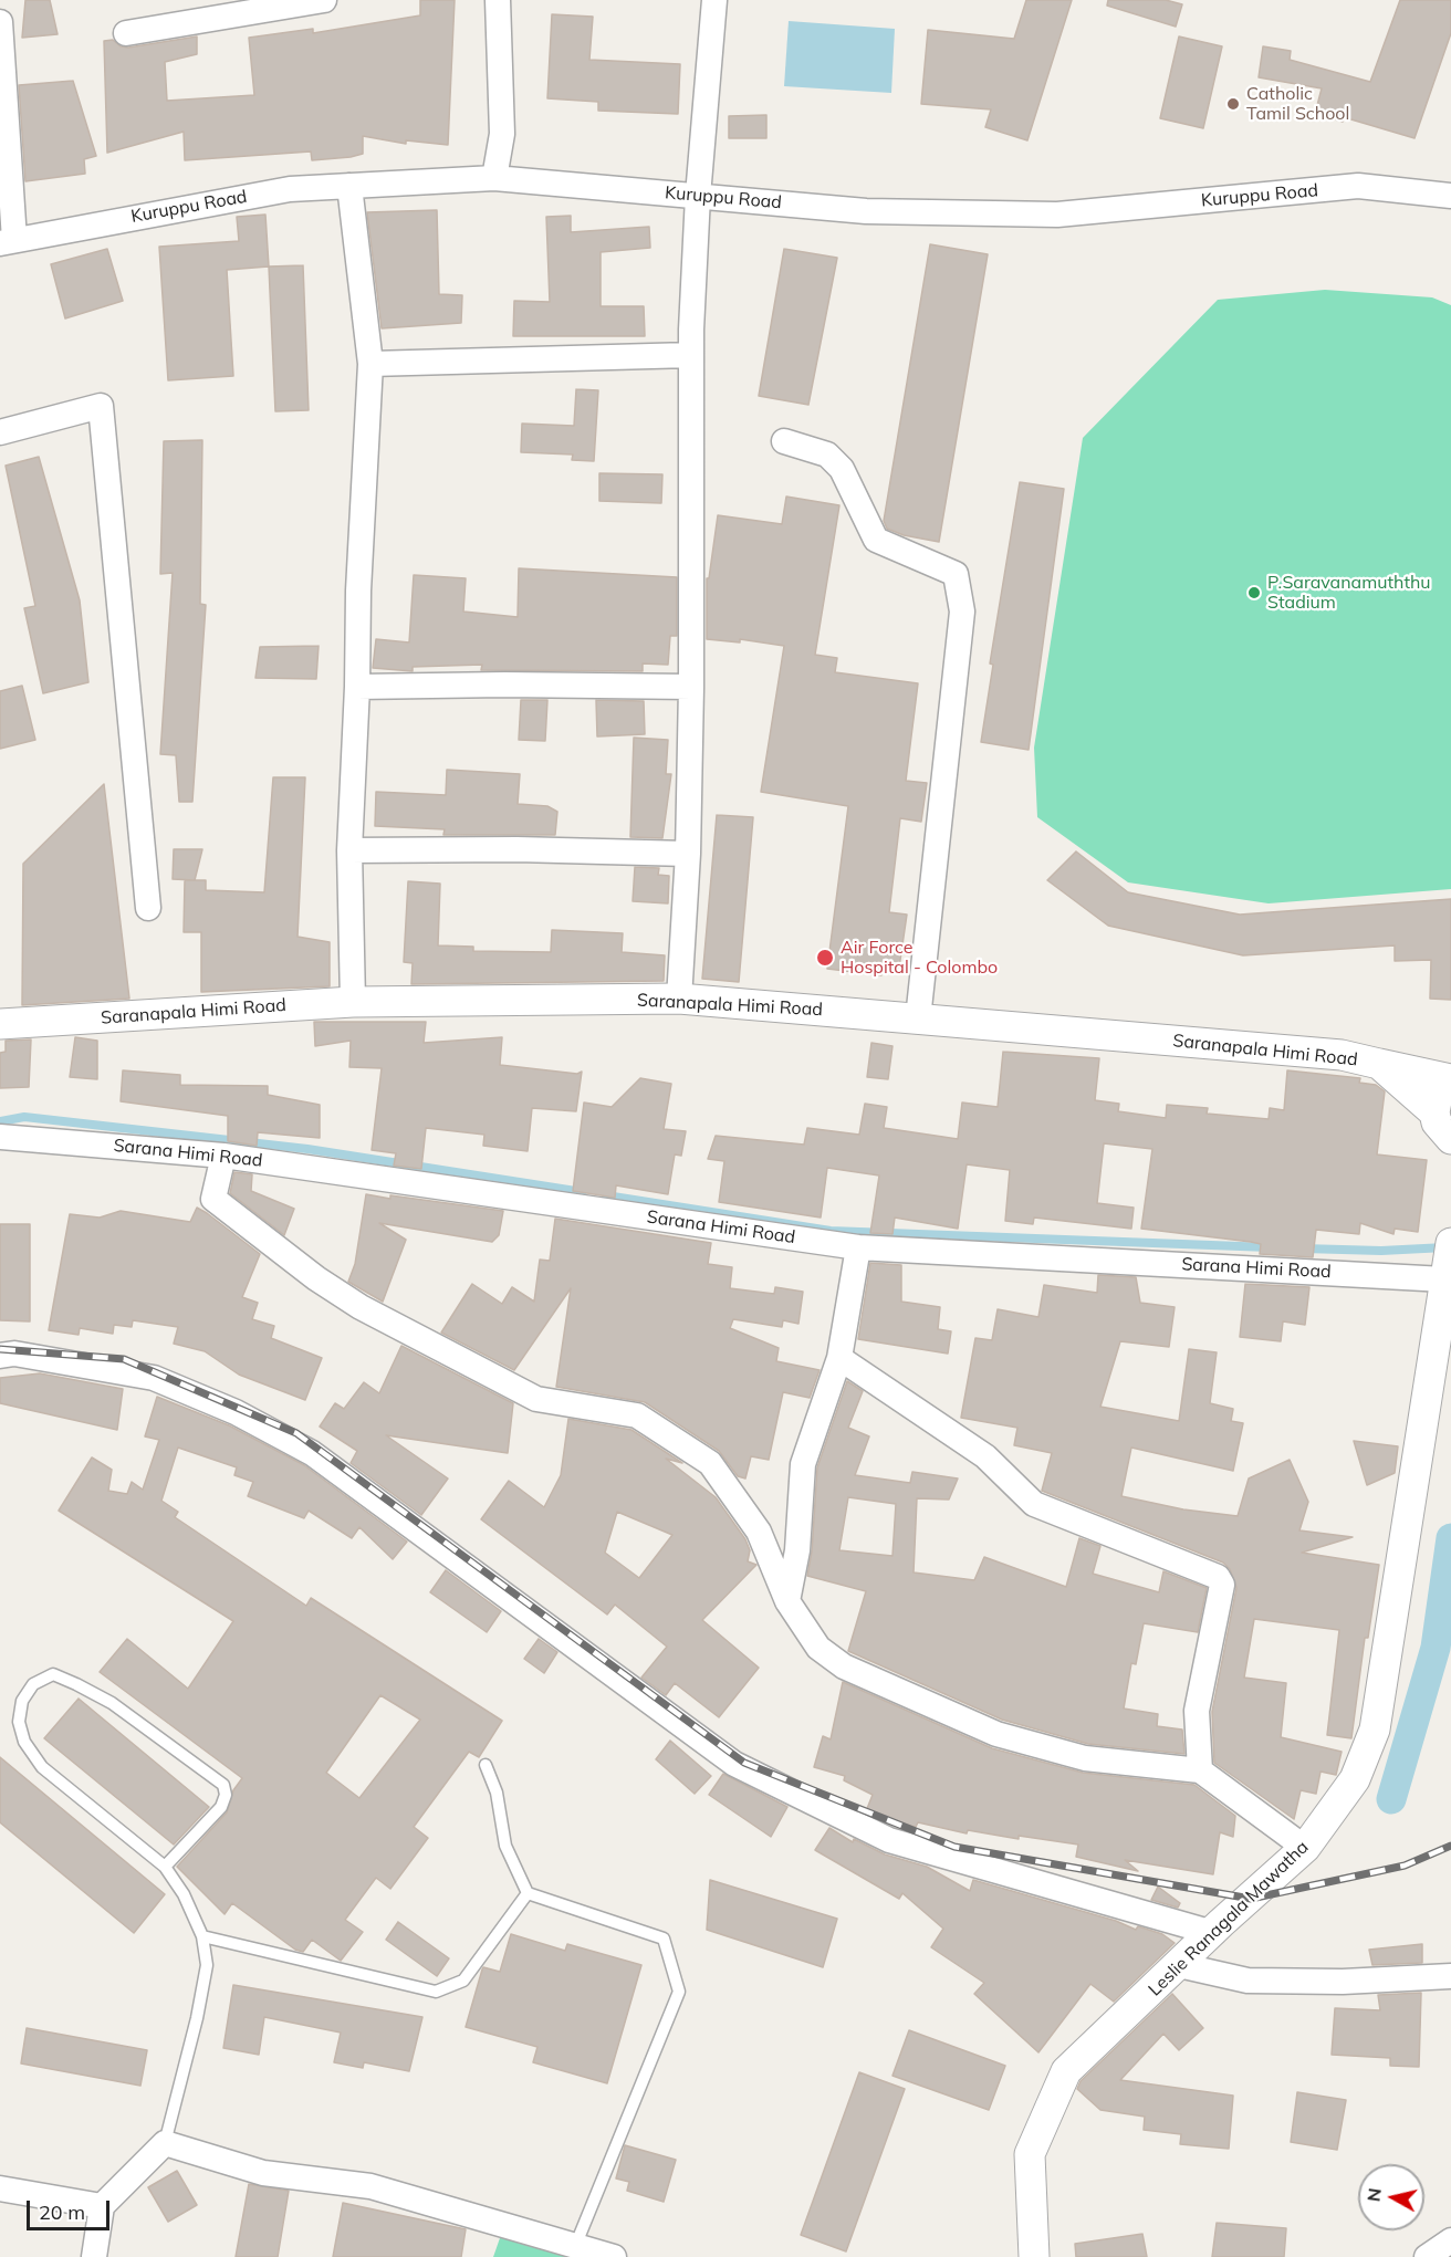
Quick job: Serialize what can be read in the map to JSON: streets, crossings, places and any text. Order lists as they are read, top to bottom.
{
  "streets": {
    "street": [
      "Kuruppu Road",
      "Saranapala Himi Road",
      "Sarana Himi Road",
      "Leslie Ranagala Mawatha"
    ]
  },
  "crossings": [
    ["Sarana Himi Road", "Leslie Ranagala Mawatha"]
  ],
  "places": ["Catholic Tamil School", "P.Saravanamuththu Stadium", "Air Force Hospital - Colombo"],
  "scale_bar": "20 m",
  "north": "left"
}
